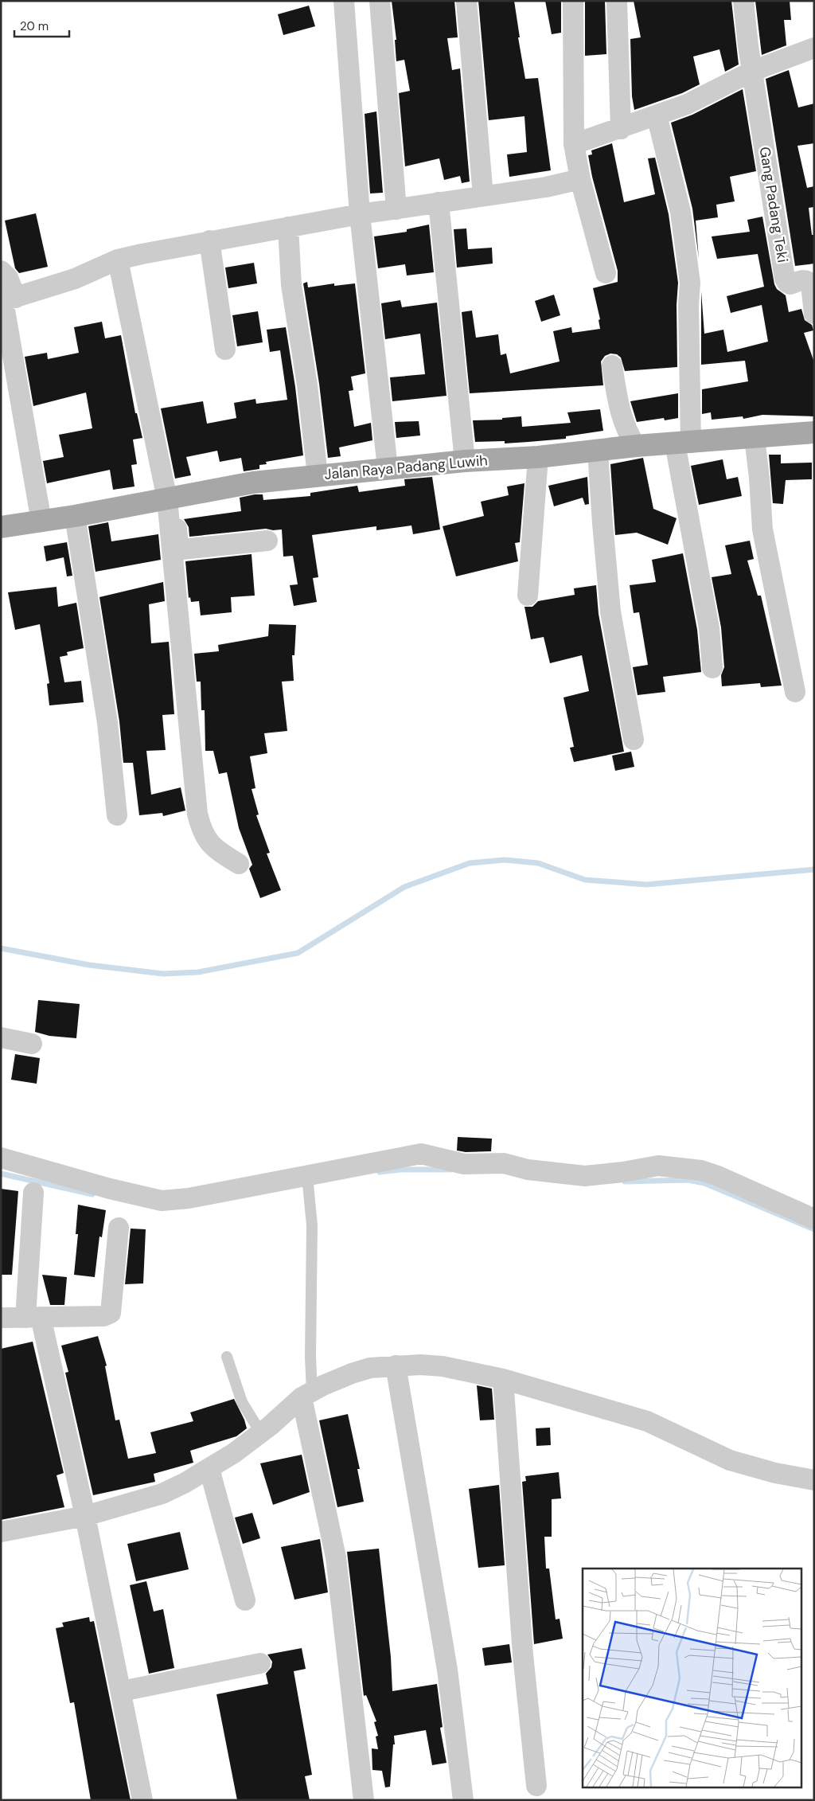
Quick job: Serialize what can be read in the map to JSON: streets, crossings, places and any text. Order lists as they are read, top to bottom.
{
  "streets": {
    "main road": ["Jalan Raya Padang Luwih"],
    "street": ["Gang Padang Teki"]
  },
  "scale_bar": "20 m"
}
